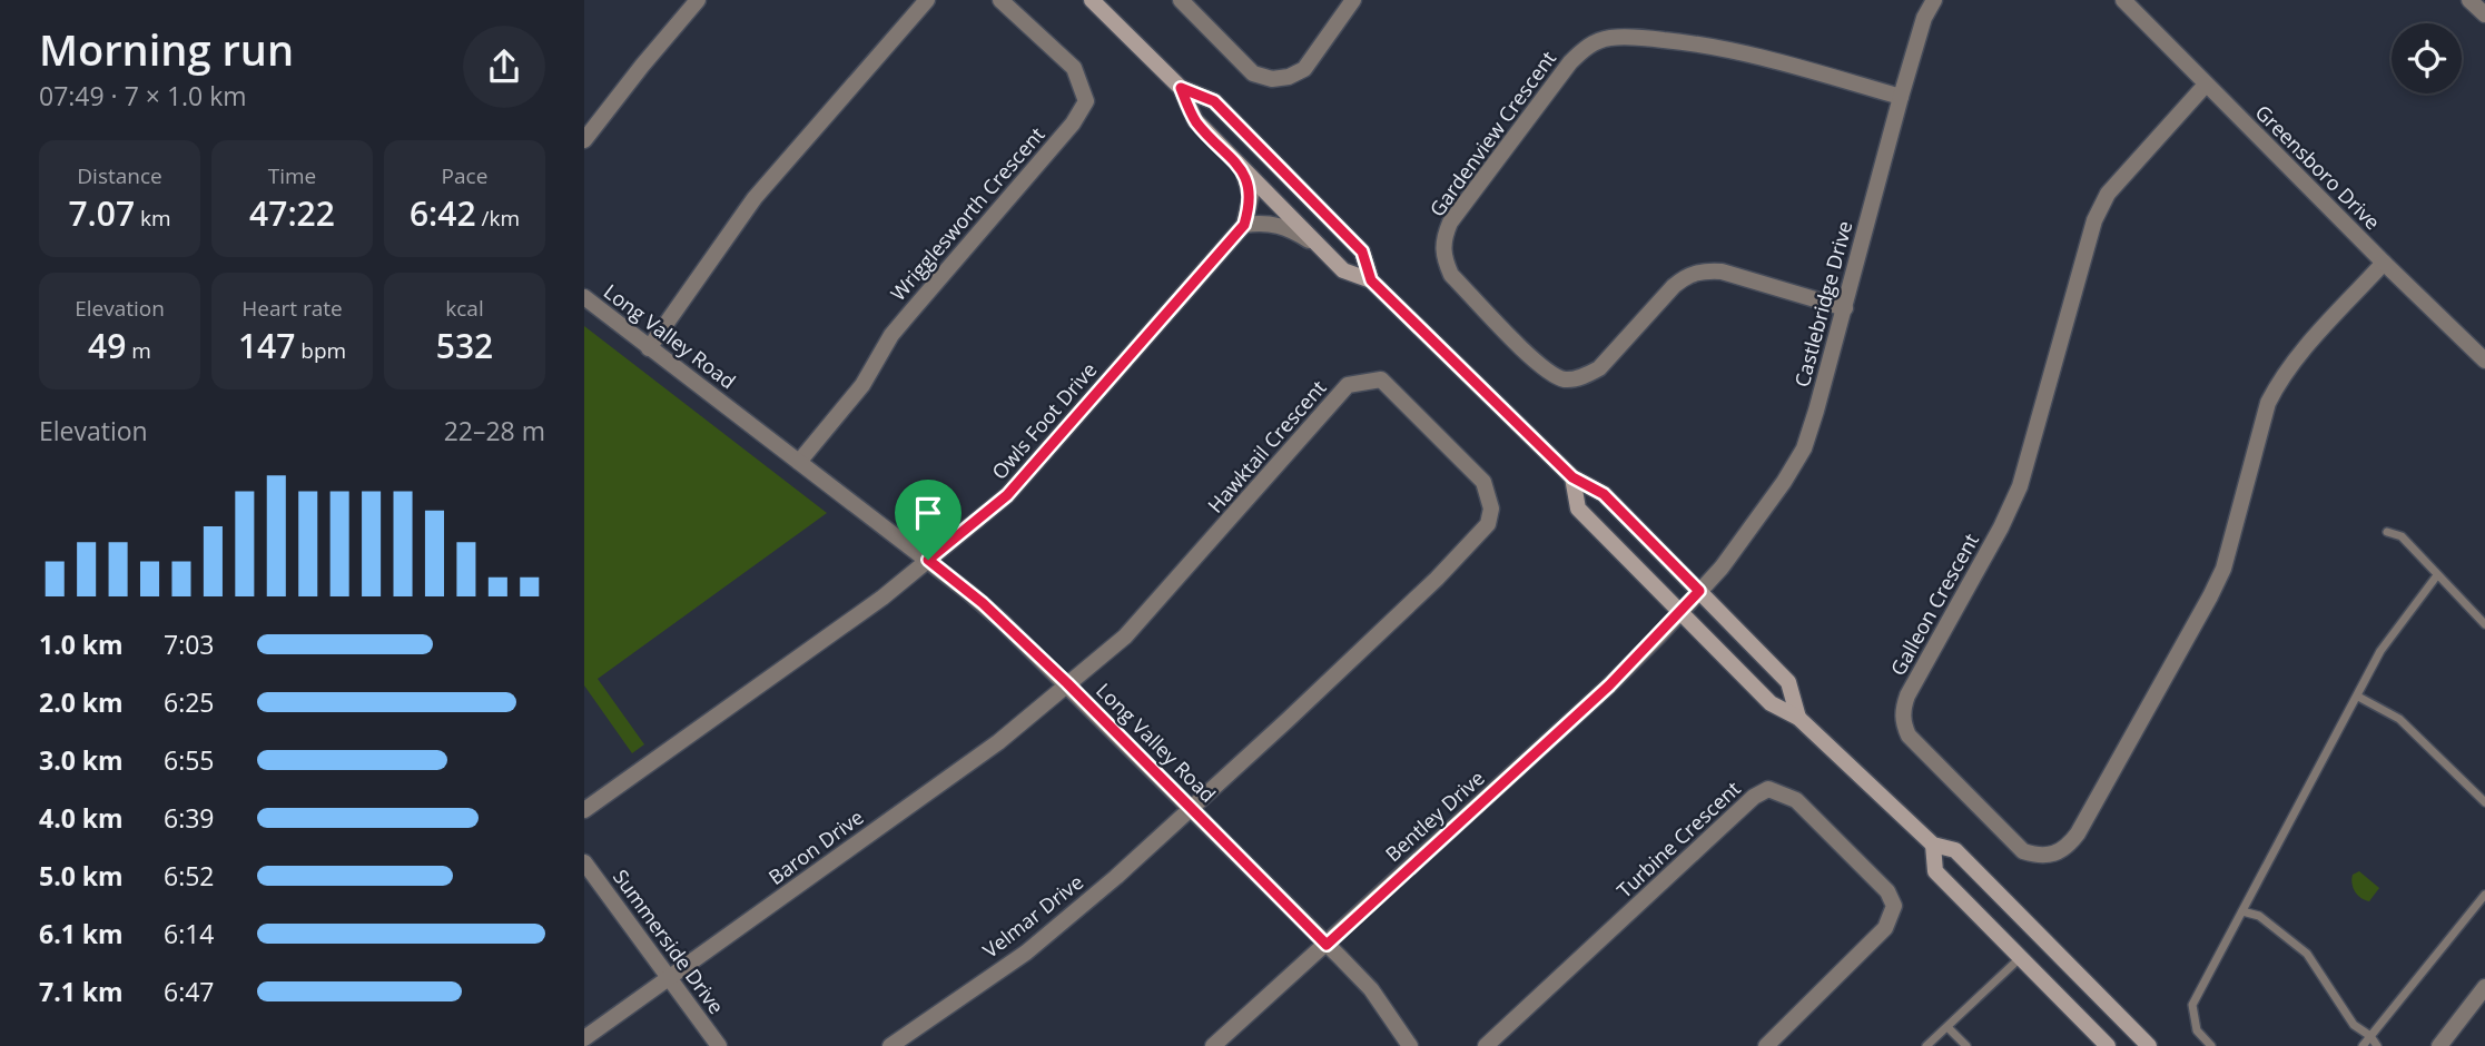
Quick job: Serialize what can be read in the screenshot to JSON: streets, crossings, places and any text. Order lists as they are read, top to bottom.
{
  "streets": {
    "street": [
      "Gardenview Crescent",
      "Greensboro Drive",
      "Wrigglesworth Crescent",
      "Castlebridge Drive",
      "Long Valley Road",
      "Owls Foot Drive",
      "Hawktail Crescent",
      "Galleon Crescent",
      "Bentley Drive",
      "Turbine Crescent",
      "Baron Drive",
      "Velmar Drive",
      "Summerside Drive"
    ]
  },
  "crossings": [
    ["Gardenview Crescent", "Castlebridge Drive"],
    ["Greensboro Drive", "Galleon Crescent"],
    ["Wrigglesworth Crescent", "Long Valley Road"],
    ["Castlebridge Drive", "Bentley Drive"],
    ["Long Valley Road", "Owls Foot Drive"],
    ["Long Valley Road", "Hawktail Crescent"],
    ["Long Valley Road", "Bentley Drive"],
    ["Long Valley Road", "Baron Drive"],
    ["Long Valley Road", "Velmar Drive"],
    ["Hawktail Crescent", "Baron Drive"],
    ["Hawktail Crescent", "Velmar Drive"],
    ["Baron Drive", "Summerside Drive"]
  ],
  "page": {
    "heading": ["Morning run", "07:49 · 7 × 1.0 km"],
    "stats": [
      ["Distance", "7.07 km"],
      ["Time", "47:22"],
      ["Pace", "6:42 /km"],
      ["Elevation", "49 m"],
      ["Heart rate", "147 bpm"],
      ["kcal", "532"]
    ],
    "chart": ["Elevation", "22–28 m"],
    "list": [
      {
        "name": "1.0 km",
        "note": "7:03"
      },
      {
        "name": "2.0 km",
        "note": "6:25"
      },
      {
        "name": "3.0 km",
        "note": "6:55"
      },
      {
        "name": "4.0 km",
        "note": "6:39"
      },
      {
        "name": "5.0 km",
        "note": "6:52"
      },
      {
        "name": "6.1 km",
        "note": "6:14"
      },
      {
        "name": "7.1 km",
        "note": "6:47"
      }
    ]
  }
}
